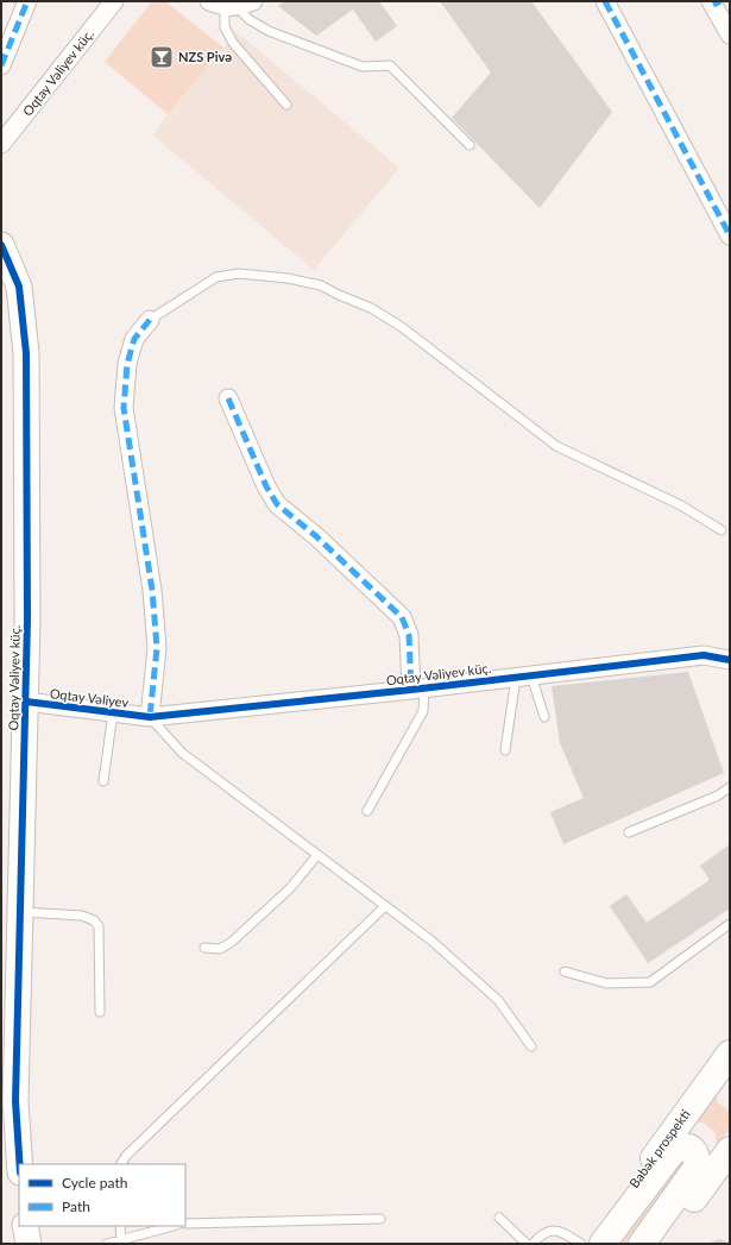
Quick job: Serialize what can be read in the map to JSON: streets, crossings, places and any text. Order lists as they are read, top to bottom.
{
  "streets": {
    "main road": ["Babək prospekti"],
    "street": ["Oqtay Vəliyev küç.", "Oqtay Vəliyev"]
  },
  "crossings": [
    ["Oqtay Vəliyev küç.", "Oqtay Vəliyev"]
  ],
  "places": {
    "bar": ["NZS Pivə"]
  },
  "legend": ["Cycle path", "Path"]
}
